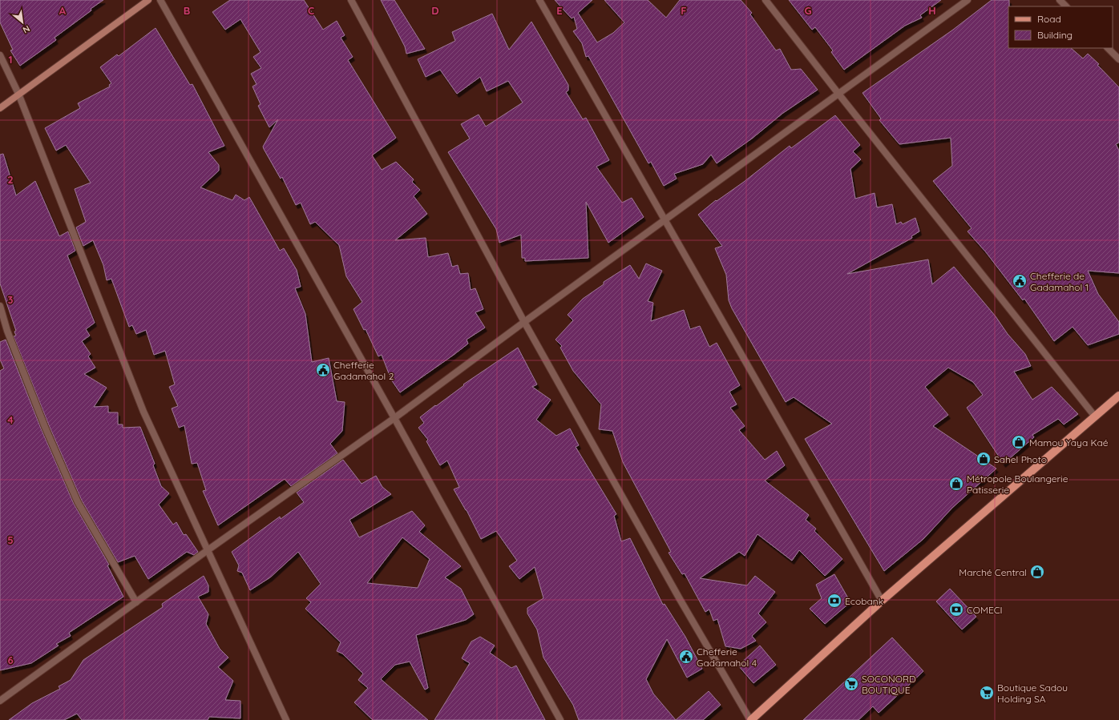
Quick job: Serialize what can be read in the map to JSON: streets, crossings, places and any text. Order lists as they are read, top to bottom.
{
  "places": {
    "public building": ["Chefferie de Gadamahol 1", "Chefferie Gadamahol 2", "Chefferie Gadamahol 4"],
    "shop": [
      "Mamou Yaya Kaé",
      "Sahel Photo",
      "Métropole Boulangerie Patisserie",
      "Marché Central"
    ],
    "bank": ["Ecobank", "COMECI"],
    "supermarket": ["SOCONORD BOUTIQUE", "Boutique Sadou Holding SA"]
  },
  "legend": ["Road", "Building"],
  "north": "bottom right",
  "grid": {
    "columns": [
      "A",
      "B",
      "C",
      "D",
      "E",
      "F",
      "G",
      "H"
    ],
    "rows": [
      "1",
      "2",
      "3",
      "4",
      "5",
      "6"
    ]
  }
}
